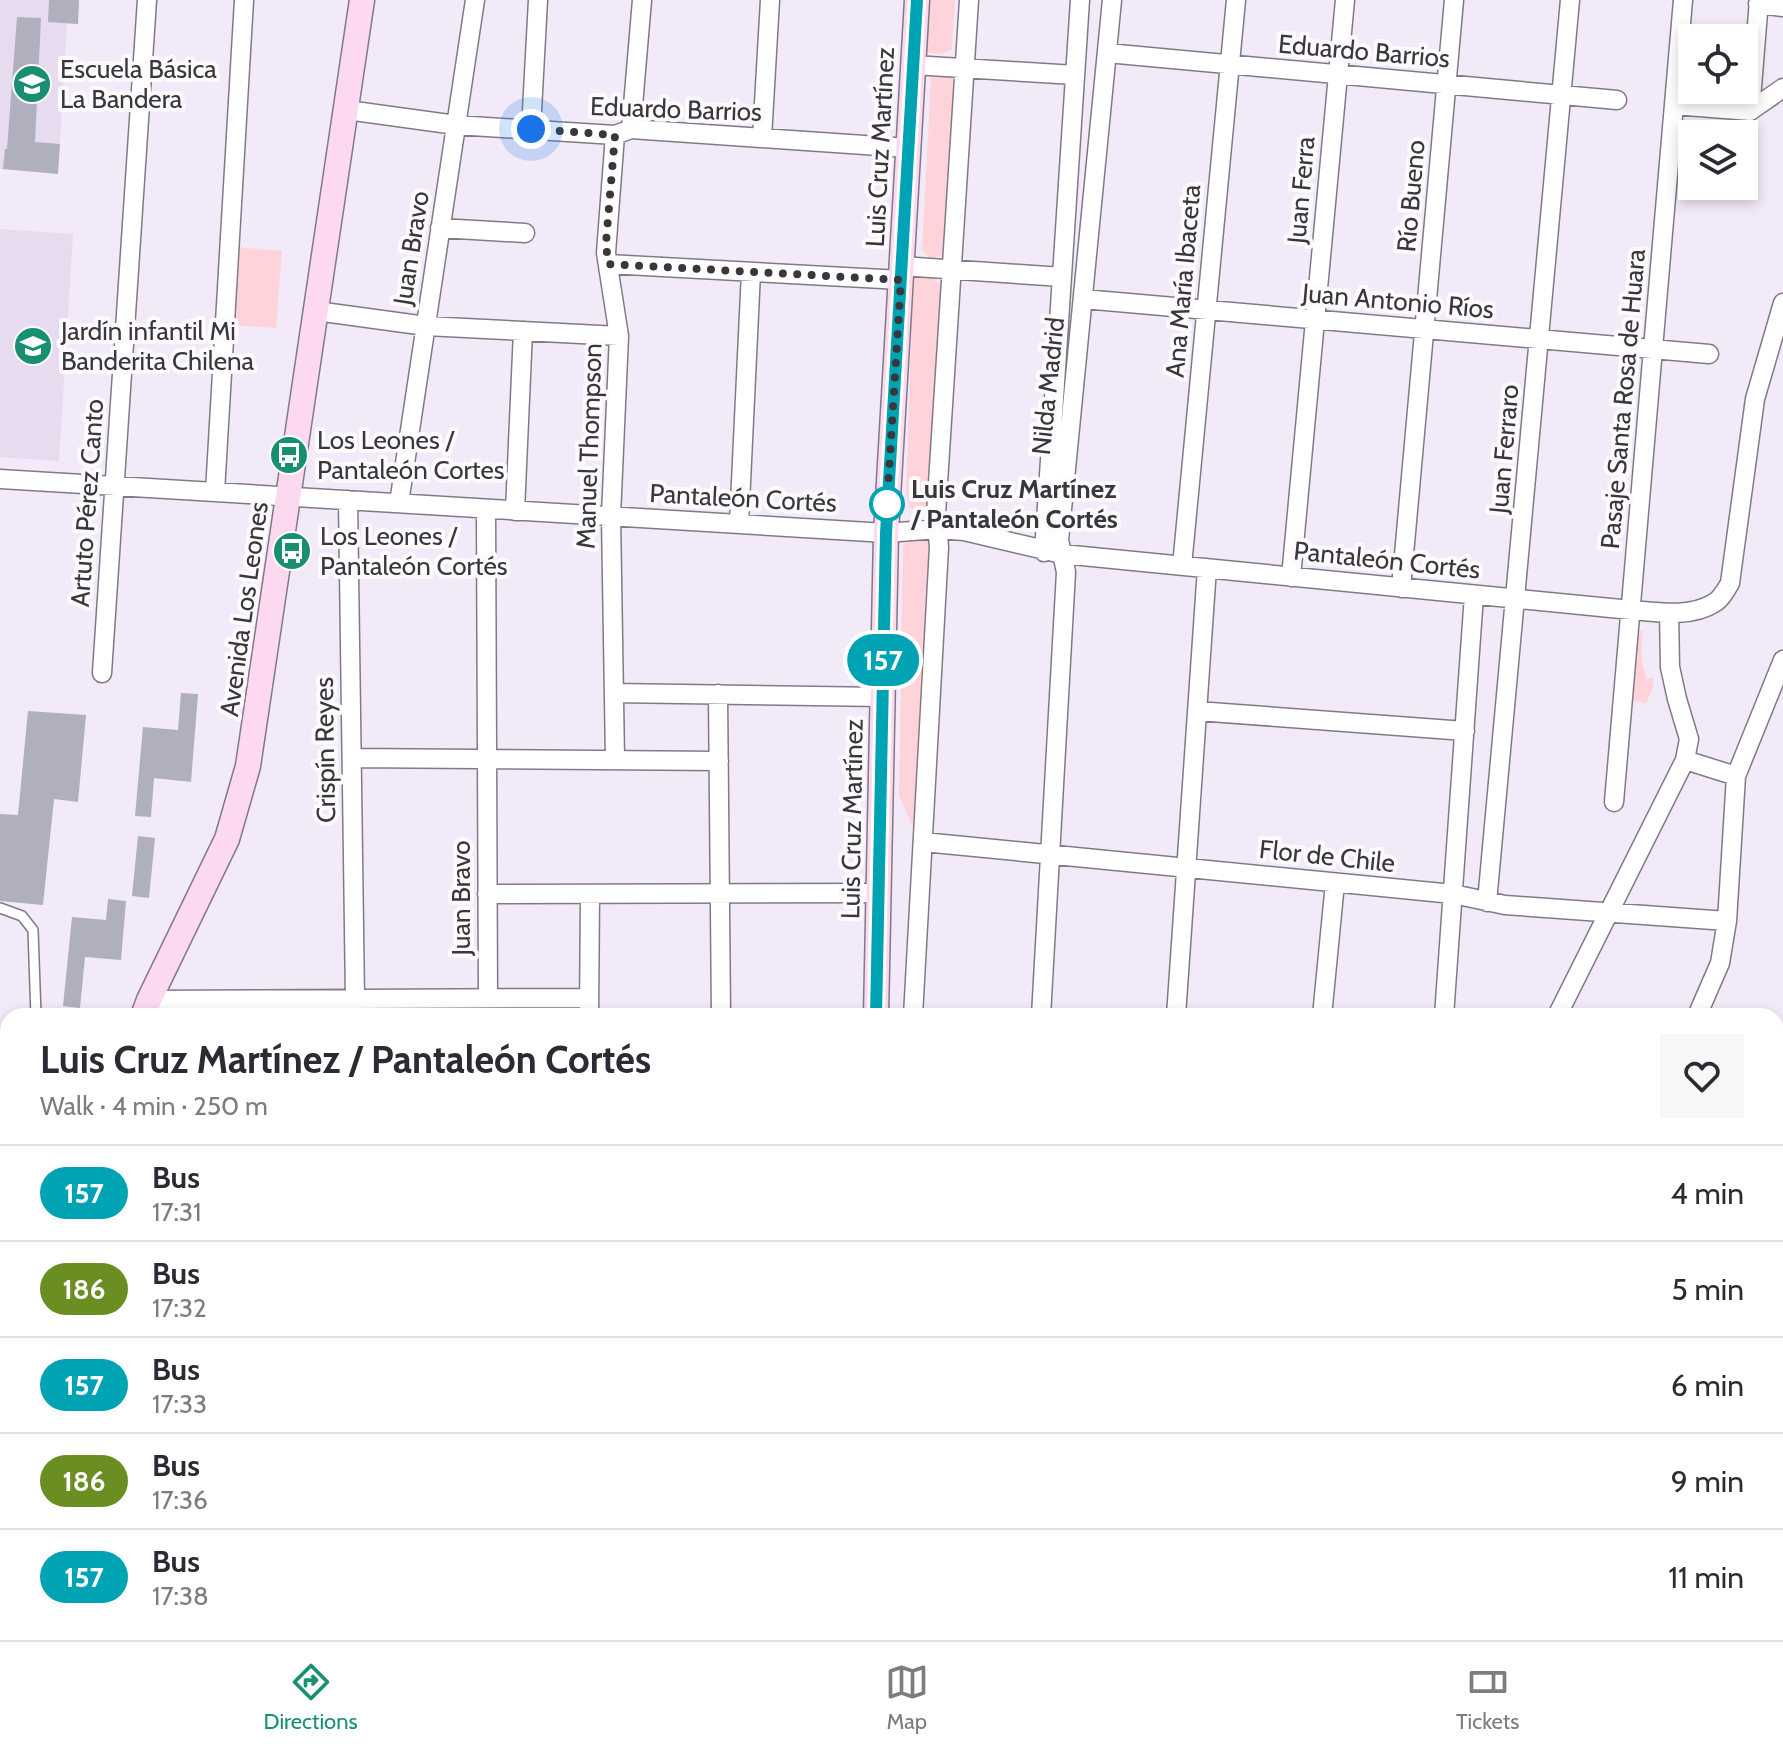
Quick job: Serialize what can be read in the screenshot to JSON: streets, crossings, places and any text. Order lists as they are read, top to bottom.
{
  "streets": {
    "main road": ["Luis Cruz Martínez", "Avenida Los Leones"],
    "street": [
      "Eduardo Barrios",
      "Juan Ferra",
      "Río Bueno",
      "Juan Bravo",
      "Ana María Ibaceta",
      "Juan Antonio Ríos",
      "Nilda Madrid",
      "Pasaje Santa Rosa de Huara",
      "Manuel Thompson",
      "Juan Ferraro",
      "Pantaleón Cortés",
      "Artuto Pérez Canto",
      "Crispín Reyes",
      "Flor de Chile"
    ]
  },
  "crossings": [
    ["Eduardo Barrios", "Luis Cruz Martínez"],
    ["Eduardo Barrios", "Juan Ferra"],
    ["Eduardo Barrios", "Río Bueno"],
    ["Eduardo Barrios", "Juan Bravo"],
    ["Eduardo Barrios", "Ana María Ibaceta"],
    ["Eduardo Barrios", "Nilda Madrid"],
    ["Eduardo Barrios", "Manuel Thompson"],
    ["Eduardo Barrios", "Juan Ferraro"],
    ["Eduardo Barrios", "Avenida Los Leones"],
    ["Luis Cruz Martínez", "Pantaleón Cortés"],
    ["Juan Ferra", "Juan Antonio Ríos"],
    ["Juan Ferra", "Pantaleón Cortés"],
    ["Río Bueno", "Juan Antonio Ríos"],
    ["Río Bueno", "Pantaleón Cortés"],
    ["Juan Bravo", "Pantaleón Cortés"],
    ["Ana María Ibaceta", "Juan Antonio Ríos"],
    ["Ana María Ibaceta", "Pantaleón Cortés"],
    ["Juan Antonio Ríos", "Nilda Madrid"],
    ["Juan Antonio Ríos", "Pasaje Santa Rosa de Huara"],
    ["Juan Antonio Ríos", "Juan Ferraro"],
    ["Nilda Madrid", "Pantaleón Cortés"],
    ["Nilda Madrid", "Flor de Chile"],
    ["Pasaje Santa Rosa de Huara", "Pantaleón Cortés"],
    ["Manuel Thompson", "Pantaleón Cortés"],
    ["Juan Ferraro", "Pantaleón Cortés"],
    ["Juan Ferraro", "Flor de Chile"],
    ["Pantaleón Cortés", "Artuto Pérez Canto"],
    ["Pantaleón Cortés", "Avenida Los Leones"],
    ["Pantaleón Cortés", "Crispín Reyes"]
  ],
  "places": {
    "school or university": ["Escuela Básica La Bandera", "Jardín infantil Mi Banderita Chilena"],
    "bus stop": ["Los Leones / Pantaleón Cortes", "Los Leones / Pantaleón Cortés"],
    "other": ["Luis Cruz Martínez / Pantaleón Cortés"]
  },
  "lines": ["bus line 157"],
  "page": {
    "on_map": "157",
    "heading": ["Luis Cruz Martínez / Pantaleón Cortés", "Walk · 4 min · 250 m"],
    "list": [
      {
        "mark": "157",
        "name": "Bus",
        "note": "17:31",
        "value": "4 min"
      },
      {
        "mark": "186",
        "name": "Bus",
        "note": "17:32",
        "value": "5 min"
      },
      {
        "mark": "157",
        "name": "Bus",
        "note": "17:33",
        "value": "6 min"
      },
      {
        "mark": "186",
        "name": "Bus",
        "note": "17:36",
        "value": "9 min"
      },
      {
        "mark": "157",
        "name": "Bus",
        "note": "17:38",
        "value": "11 min"
      }
    ],
    "tabs": ["Directions", "Map", "Tickets"]
  }
}
